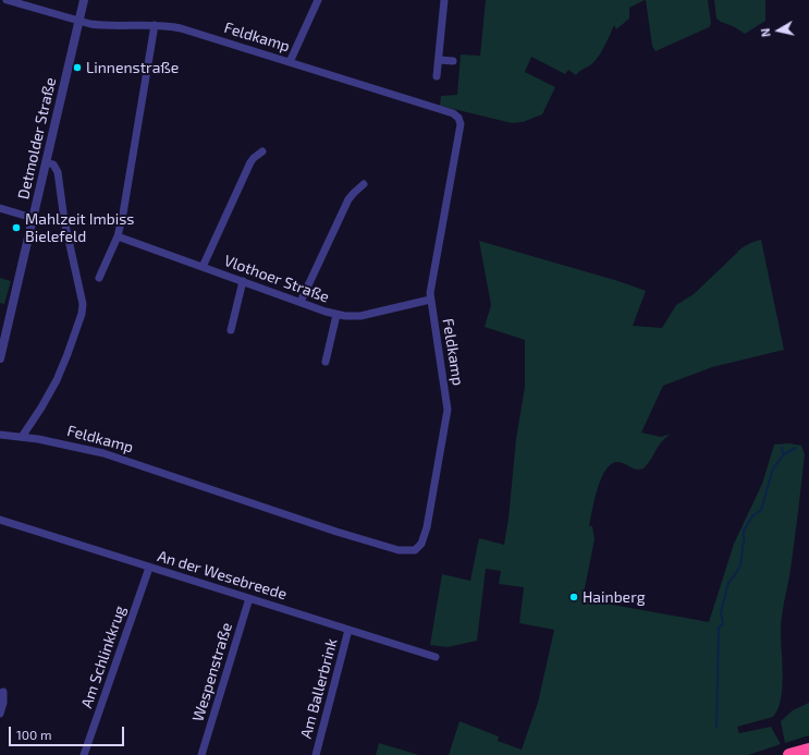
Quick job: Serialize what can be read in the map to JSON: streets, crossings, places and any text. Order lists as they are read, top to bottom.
{
  "streets": {
    "street": [
      "Feldkamp",
      "Detmolder Straße",
      "Vlothoer Straße",
      "An der Wesebreede",
      "Am Schlinkkrug",
      "Wespenstraße",
      "Am Ballerbrink"
    ]
  },
  "crossings": [
    ["Feldkamp", "Detmolder Straße"],
    ["Feldkamp", "Vlothoer Straße"],
    ["An der Wesebreede", "Am Schlinkkrug"],
    ["An der Wesebreede", "Wespenstraße"],
    ["An der Wesebreede", "Am Ballerbrink"]
  ],
  "places": ["Linnenstraße", "Mahlzeit Imbiss Bielefeld", "Hainberg"],
  "scale_bar": "100 m",
  "north": "left"
}
